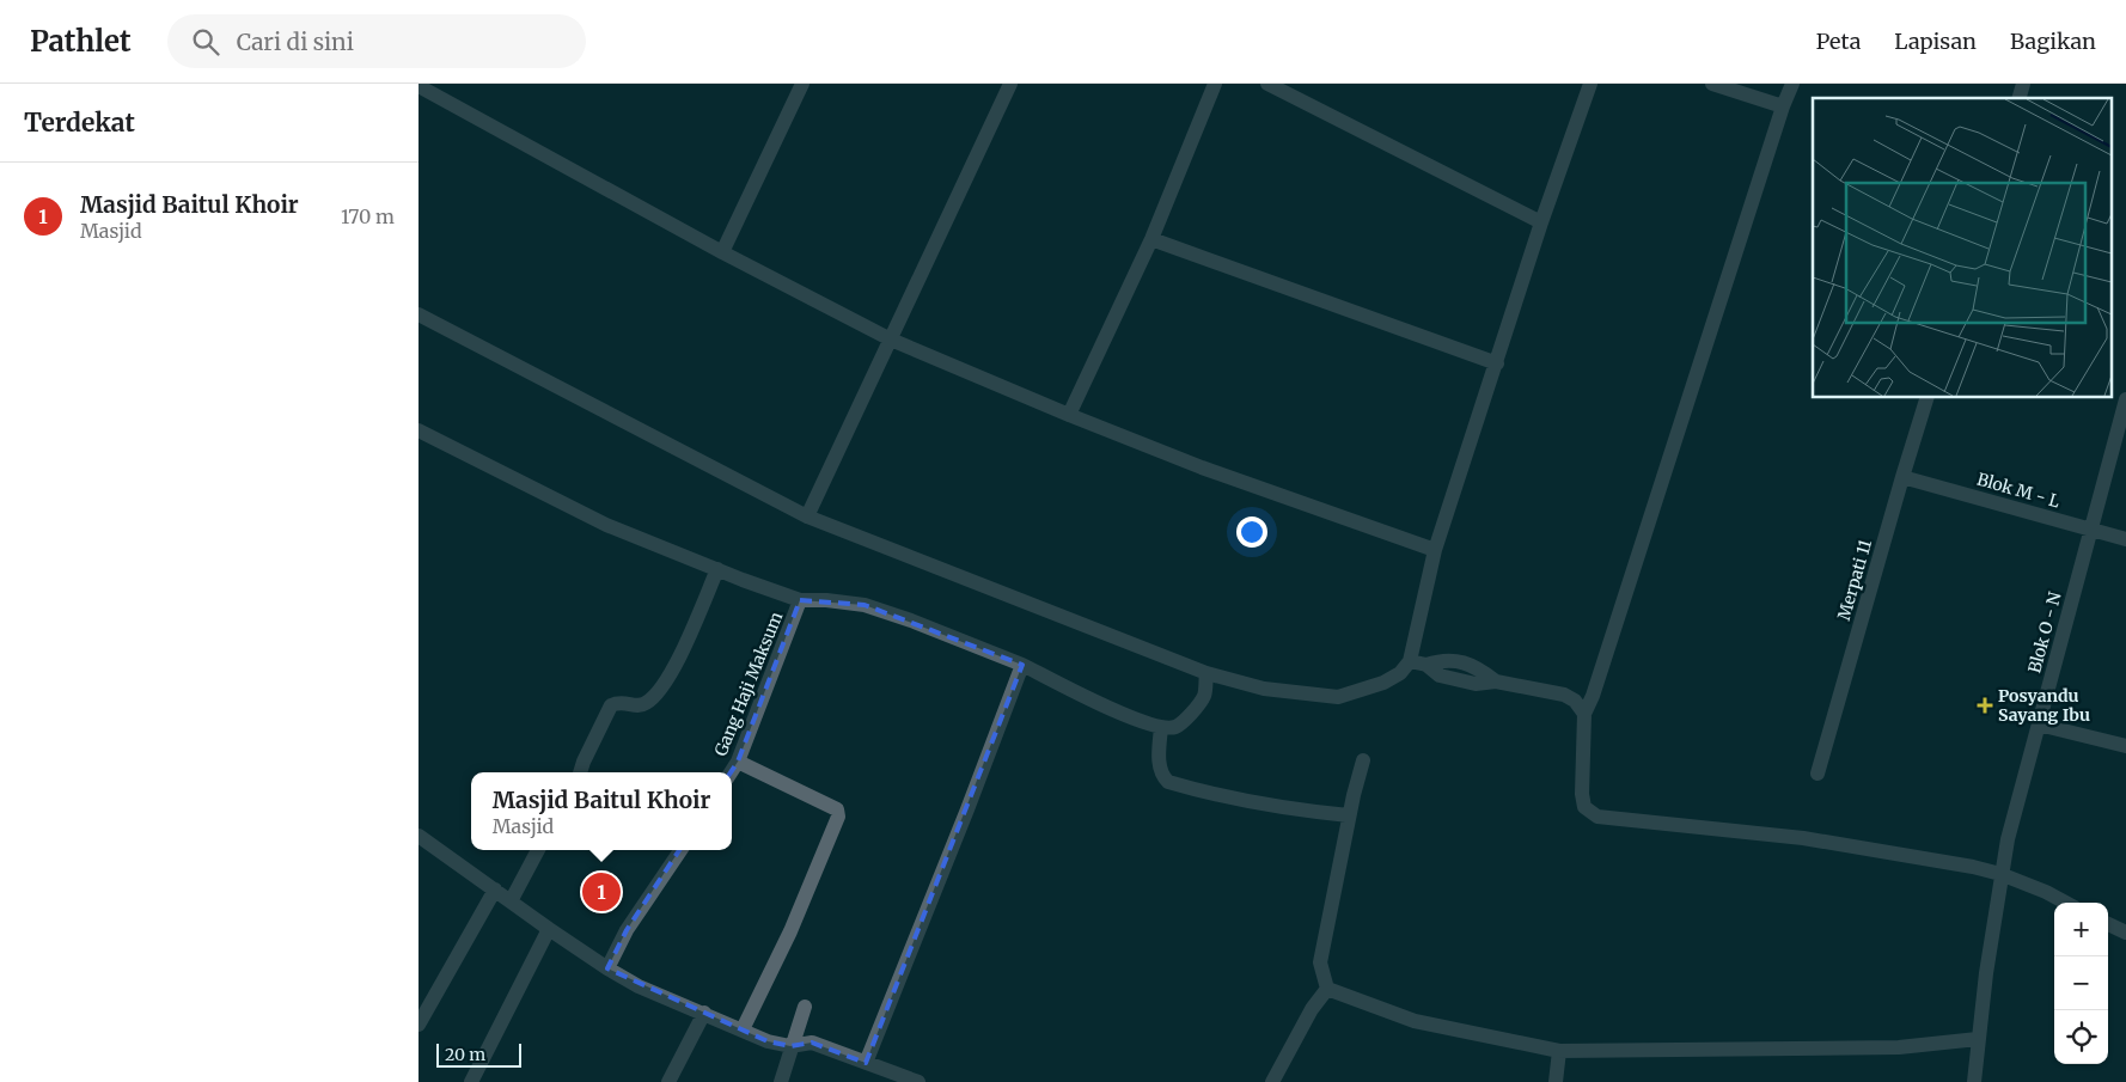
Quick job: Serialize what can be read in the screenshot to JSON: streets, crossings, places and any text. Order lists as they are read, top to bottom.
{
  "streets": {
    "street": [
      "Blok M - L",
      "Merpati 11",
      "Blok O - N",
      "Gang Haji Maksum"
    ]
  },
  "crossings": [
    ["Blok M - L", "Merpati 11"],
    ["Blok M - L", "Blok O - N"]
  ],
  "places": {
    "health": ["Posyandu Sayang Ibu"]
  },
  "scale_bar": "20 m",
  "page": {
    "header": "Pathlet",
    "search": "Cari di sini",
    "nav": ["Peta", "Lapisan", "Bagikan"],
    "heading": "Terdekat",
    "list": [
      {
        "mark": "1",
        "name": "Masjid Baitul Khoir",
        "note": "Masjid",
        "value": "170 m"
      }
    ],
    "popup": ["Masjid Baitul Khoir", "Masjid"],
    "pins": "1",
    "map_buttons": ["+", "−"],
    "scale": "20 m"
  }
}
